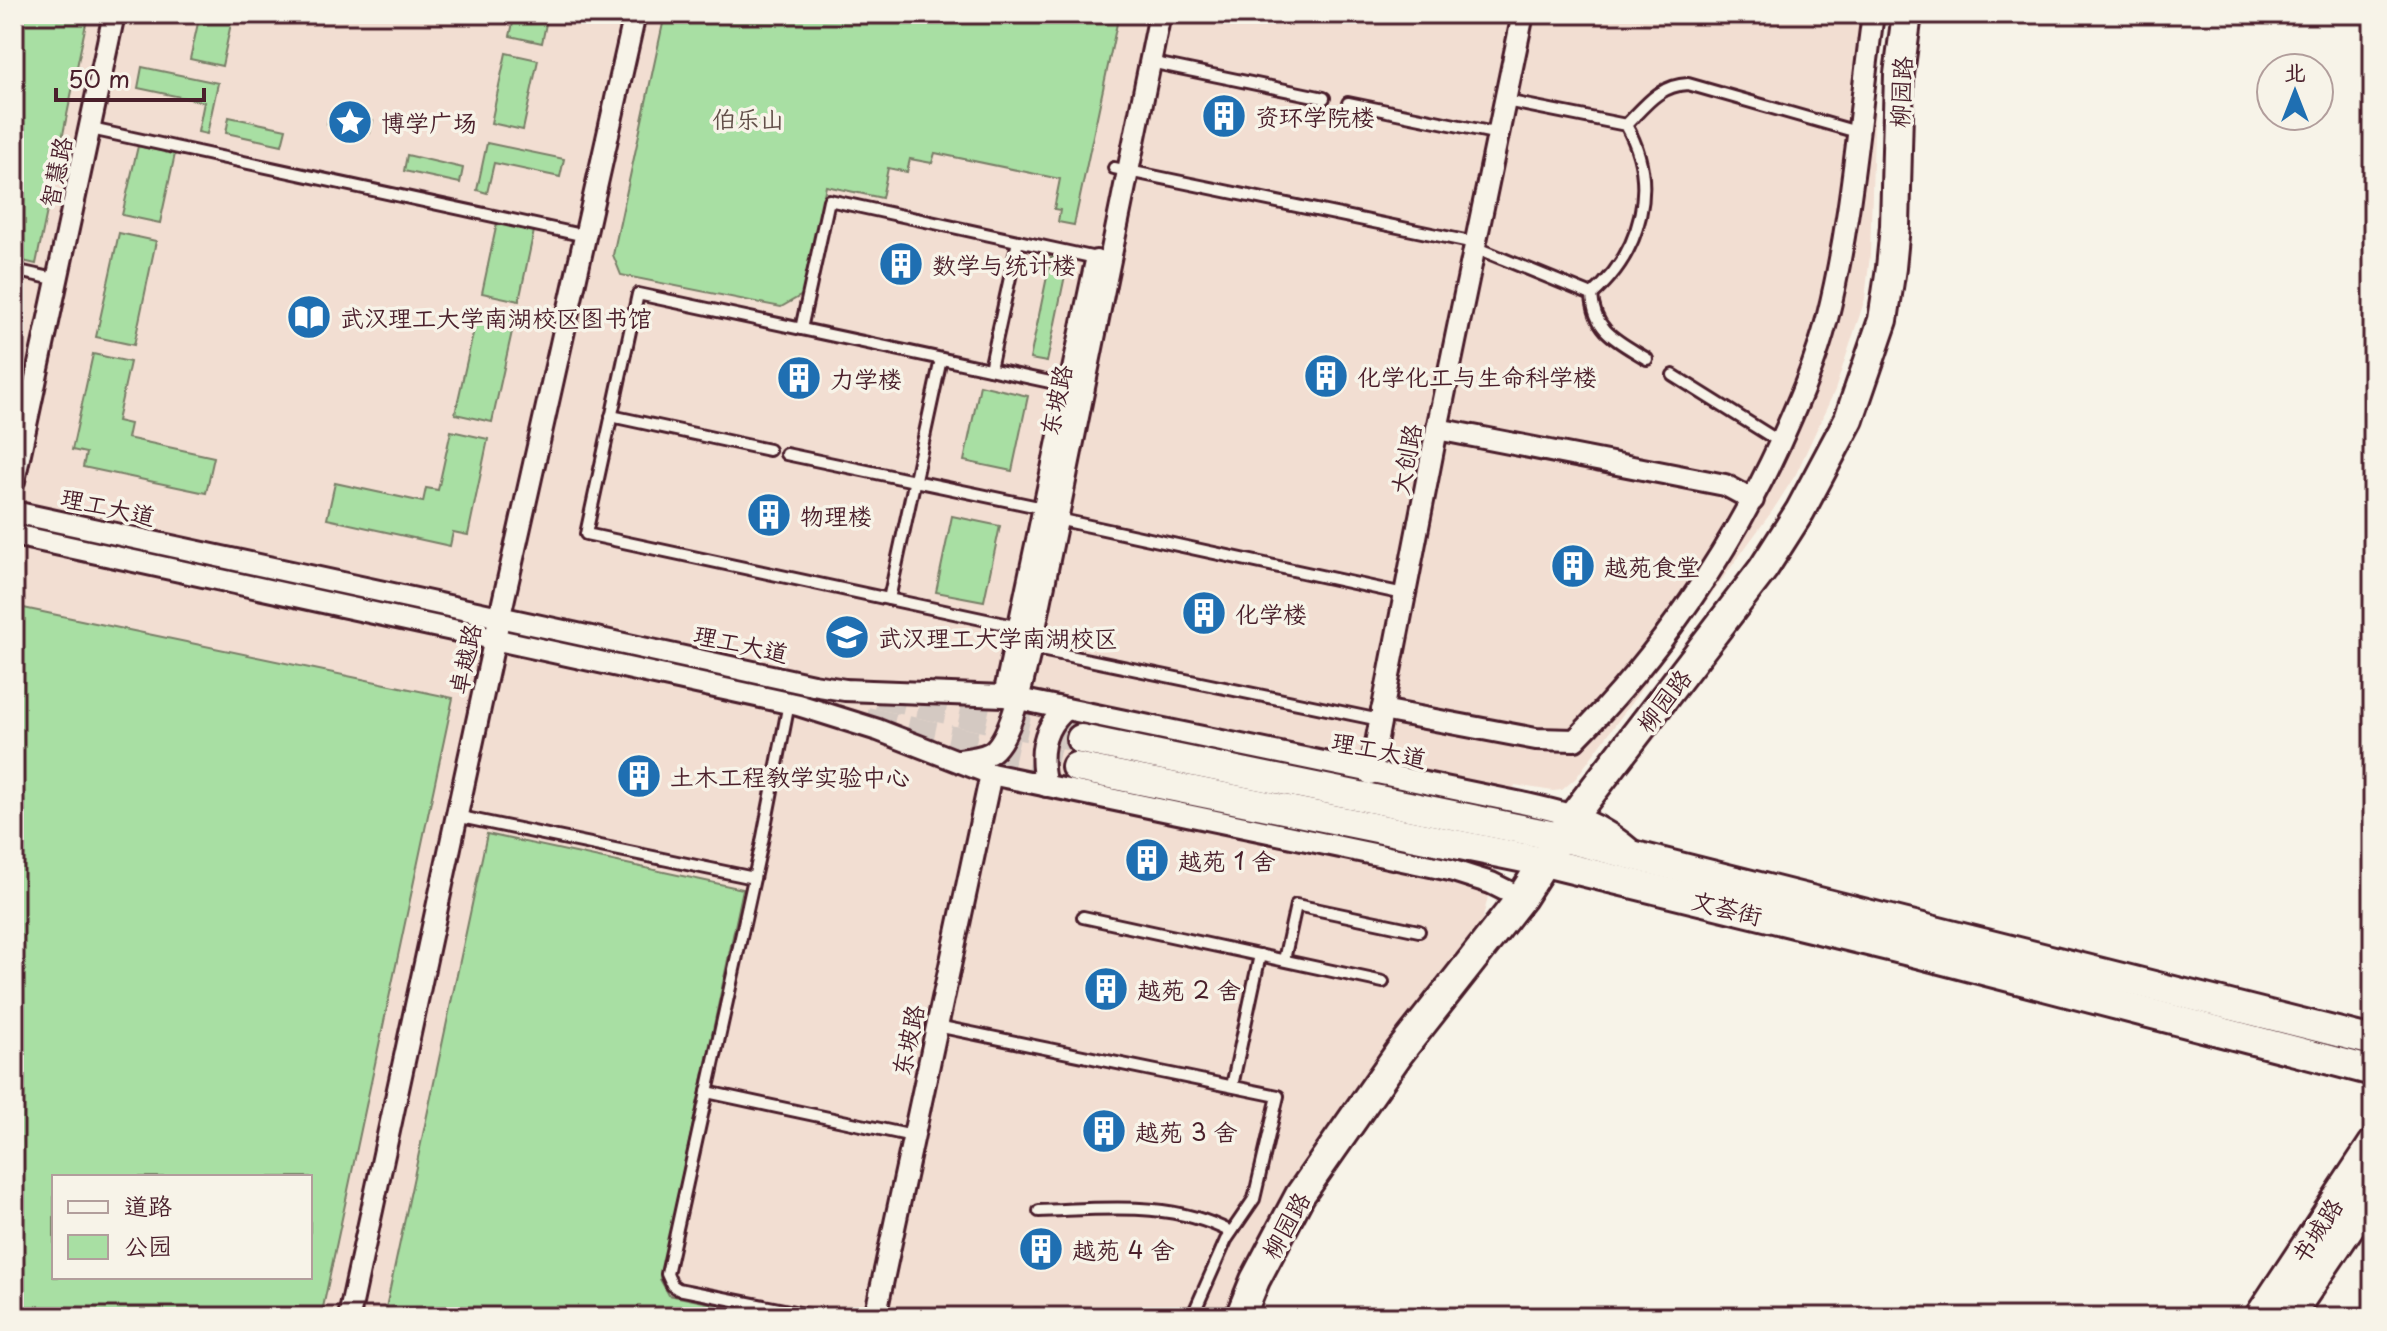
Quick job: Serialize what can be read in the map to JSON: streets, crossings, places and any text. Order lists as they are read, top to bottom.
{
  "streets": {
    "main road": ["柳园路", "文荟街", "书城路"],
    "street": [
      "智慧路",
      "东坡路",
      "大创路",
      "理工大道",
      "卓越路"
    ]
  },
  "crossings": [
    ["柳园路", "理工大道"],
    ["柳园路", "文荟街"],
    ["东坡路", "理工大道"],
    ["大创路", "理工大道"],
    ["理工大道", "卓越路"],
    ["理工大道", "文荟街"]
  ],
  "parks": ["伯乐山"],
  "places": {
    "building": [
      "资环学院楼",
      "数学与统计楼",
      "化学化工与生命科学楼",
      "力学楼",
      "物理楼",
      "越苑食堂",
      "化学楼",
      "土木工程教学实验中心",
      "越苑 1 舍",
      "越苑 2 舍",
      "越苑 3 舍",
      "越苑 4 舍"
    ],
    "place": ["博学广场"],
    "library": ["武汉理工大学南湖校区图书馆"],
    "school or university": ["武汉理工大学南湖校区"]
  },
  "legend": ["道路", "公园"],
  "scale_bar": "50 m",
  "north": "top"
}
